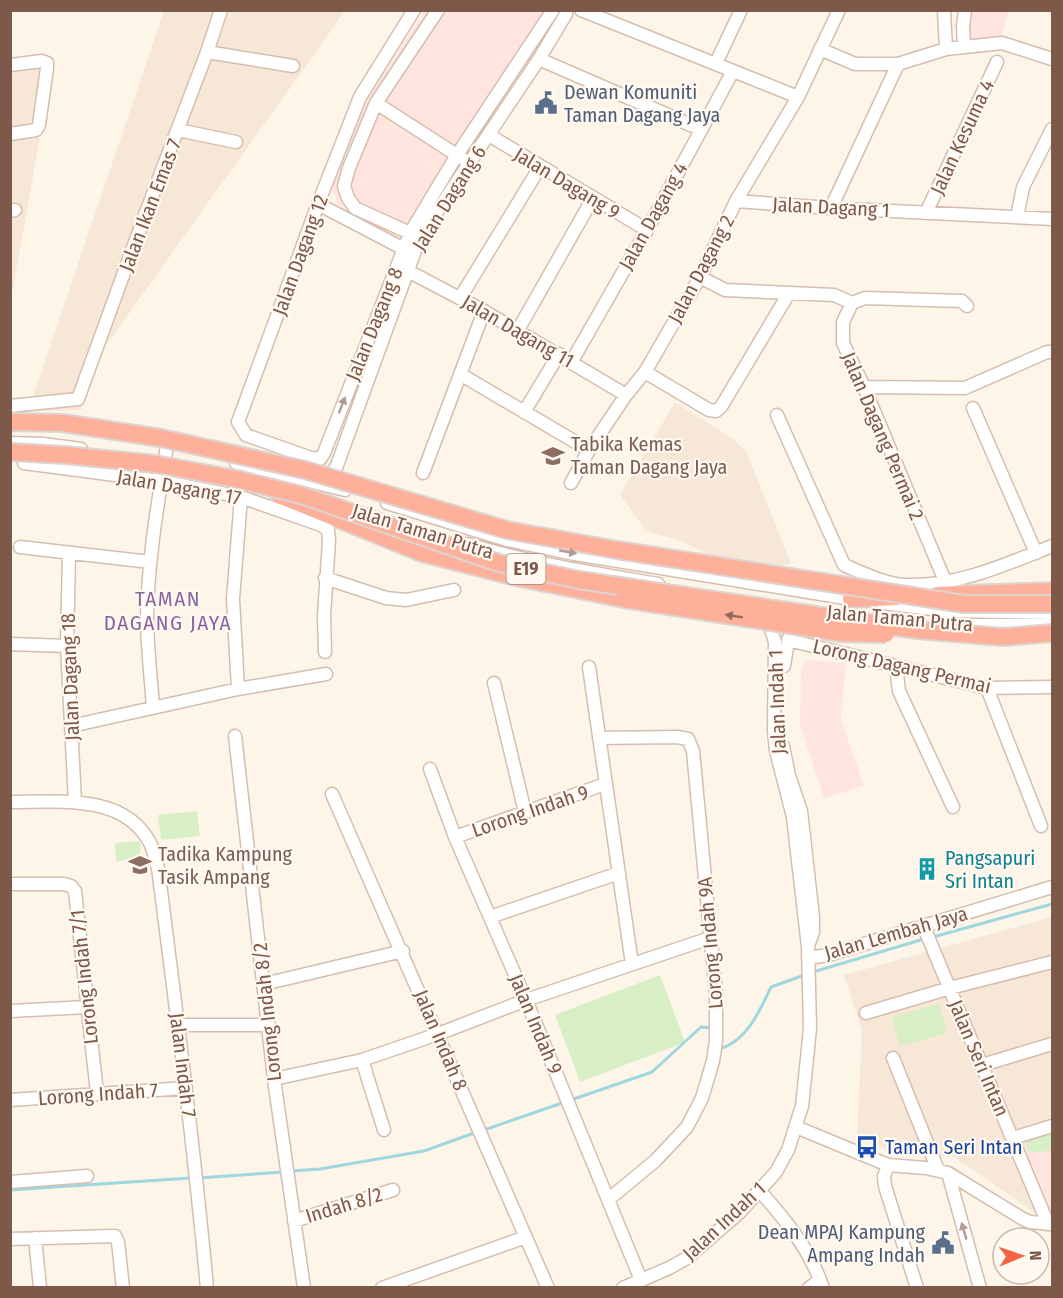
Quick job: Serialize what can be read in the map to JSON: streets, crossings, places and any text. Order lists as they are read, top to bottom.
{
  "streets": {
    "highway": ["E19"],
    "street": [
      "Jalan Kesuma 4",
      "Jalan Dagang 9",
      "Jalan Dagang 6",
      "Jalan Ikan Emas 7",
      "Jalan Dagang 1",
      "Jalan Dagang 4",
      "Jalan Dagang 12",
      "Jalan Dagang 2",
      "Jalan Dagang 8",
      "Jalan Dagang 11",
      "Jalan Dagang Permai 2",
      "Jalan Dagang 17",
      "Jalan Taman Putra",
      "Lorong Dagang Permai",
      "Jalan Dagang 18",
      "Jalan Indah 1",
      "Lorong Indah 9",
      "Jalan Lembah Jaya",
      "Lorong Indah 9A",
      "Lorong Indah 7/1",
      "Lorong Indah 8/2",
      "Jalan Indah 9",
      "Jalan Indah 8",
      "Jalan Seri Intan",
      "Jalan Indah 7",
      "Lorong Indah 7",
      "Indah 8/2"
    ]
  },
  "crossings": [
    ["Jalan Kesuma 4", "Jalan Dagang 1"],
    ["Jalan Dagang 9", "Jalan Dagang 6"],
    ["Jalan Dagang 9", "Jalan Dagang 4"],
    ["Jalan Dagang 6", "Jalan Dagang 11"],
    ["Jalan Dagang 1", "Jalan Dagang 2"],
    ["Jalan Dagang 4", "Jalan Dagang 11"],
    ["Jalan Dagang 12", "Jalan Dagang 8"],
    ["Jalan Dagang 2", "Jalan Dagang 11"],
    ["Jalan Taman Putra", "Jalan Indah 1"],
    ["Lorong Dagang Permai", "Jalan Indah 1"],
    ["Jalan Dagang 18", "Jalan Indah 7"],
    ["Jalan Indah 1", "Jalan Lembah Jaya"],
    ["Jalan Indah 1", "Jalan Indah 9"],
    ["Lorong Indah 9", "Lorong Indah 9A"],
    ["Lorong Indah 9", "Jalan Indah 9"],
    ["Jalan Lembah Jaya", "Jalan Seri Intan"],
    ["Lorong Indah 9A", "Jalan Indah 9"],
    ["Lorong Indah 7/1", "Lorong Indah 7"],
    ["Lorong Indah 8/2", "Indah 8/2"],
    ["Jalan Indah 7", "Lorong Indah 7"]
  ],
  "districts": ["TAMAN DAGANG JAYA"],
  "places": {
    "public building": ["Dewan Komuniti Taman Dagang Jaya", "Dean MPAJ Kampung Ampang Indah"],
    "school or university": ["Tabika Kemas Taman Dagang Jaya", "Tadika Kampung Tasik Ampang"],
    "building": ["Pangsapuri Sri Intan"],
    "bus stop": ["Taman Seri Intan"]
  },
  "north": "right"
}
